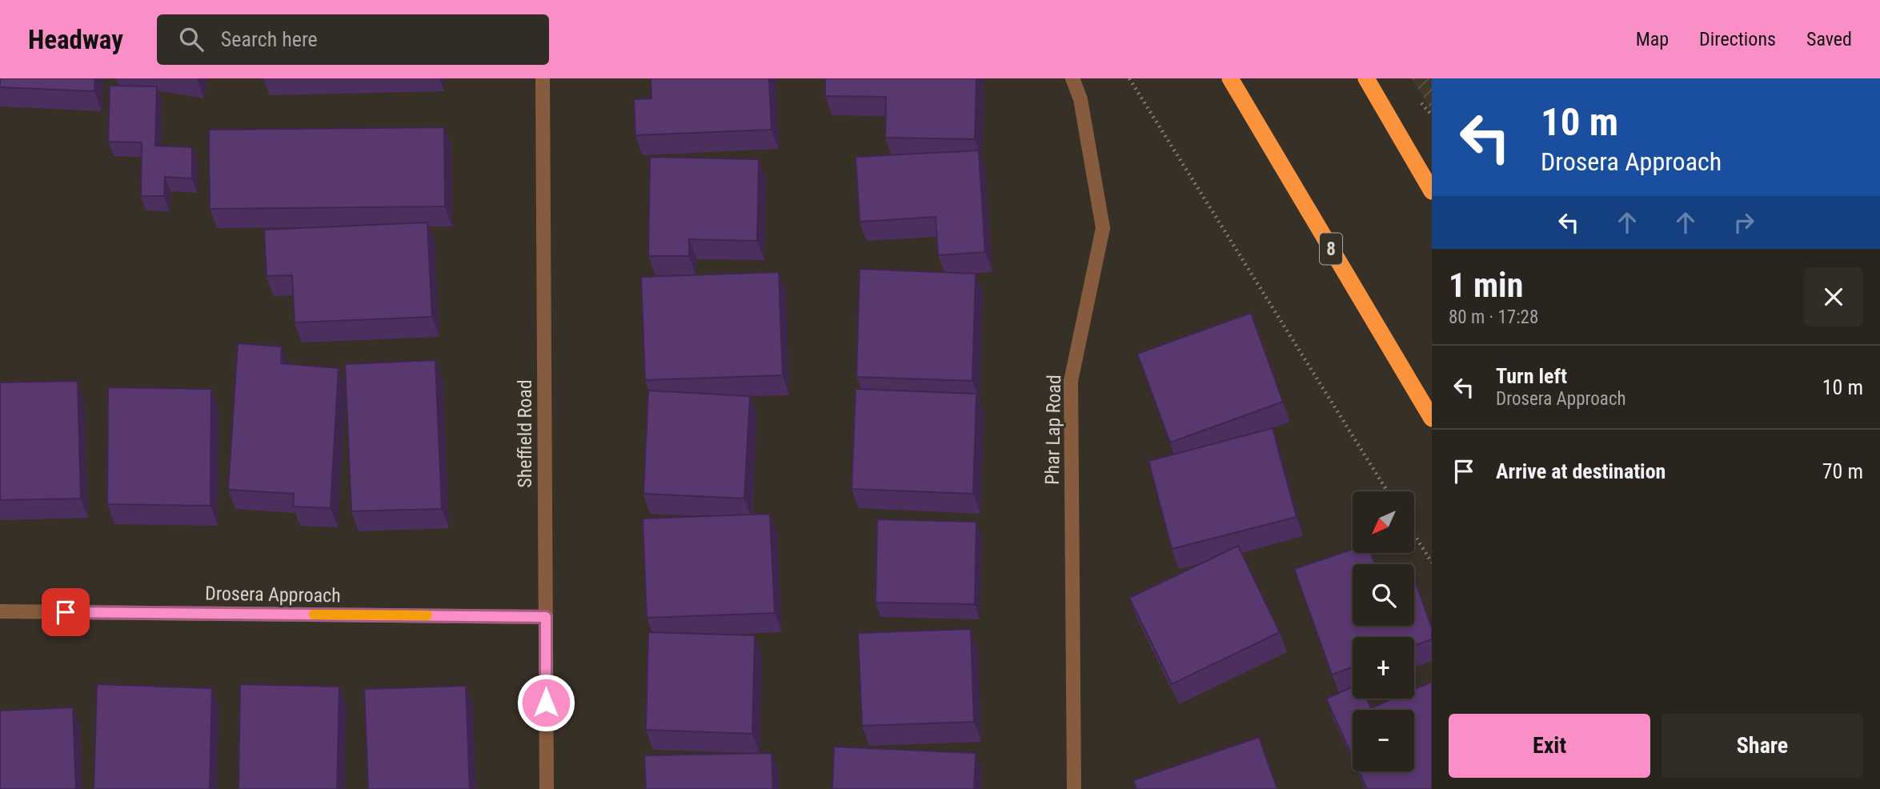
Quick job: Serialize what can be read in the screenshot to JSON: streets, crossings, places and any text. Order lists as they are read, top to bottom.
{
  "streets": {
    "highway": ["8"],
    "street": ["Phar Lap Road", "Sheffield Road", "Drosera Approach"]
  },
  "crossings": [
    ["Sheffield Road", "Drosera Approach"]
  ],
  "north": "bottom left",
  "page": {
    "header": "Headway",
    "search": "Search here",
    "nav": ["Map", "Directions", "Saved"],
    "turn": ["10 m", "Drosera Approach"],
    "heading": ["1 min", "80 m · 17:28"],
    "list": [
      {
        "name": "Turn left",
        "note": "Drosera Approach",
        "value": "10 m"
      },
      {
        "name": "Arrive at destination",
        "value": "70 m"
      }
    ],
    "map_buttons": ["+", "−"],
    "buttons": ["Exit", "Share"]
  }
}
